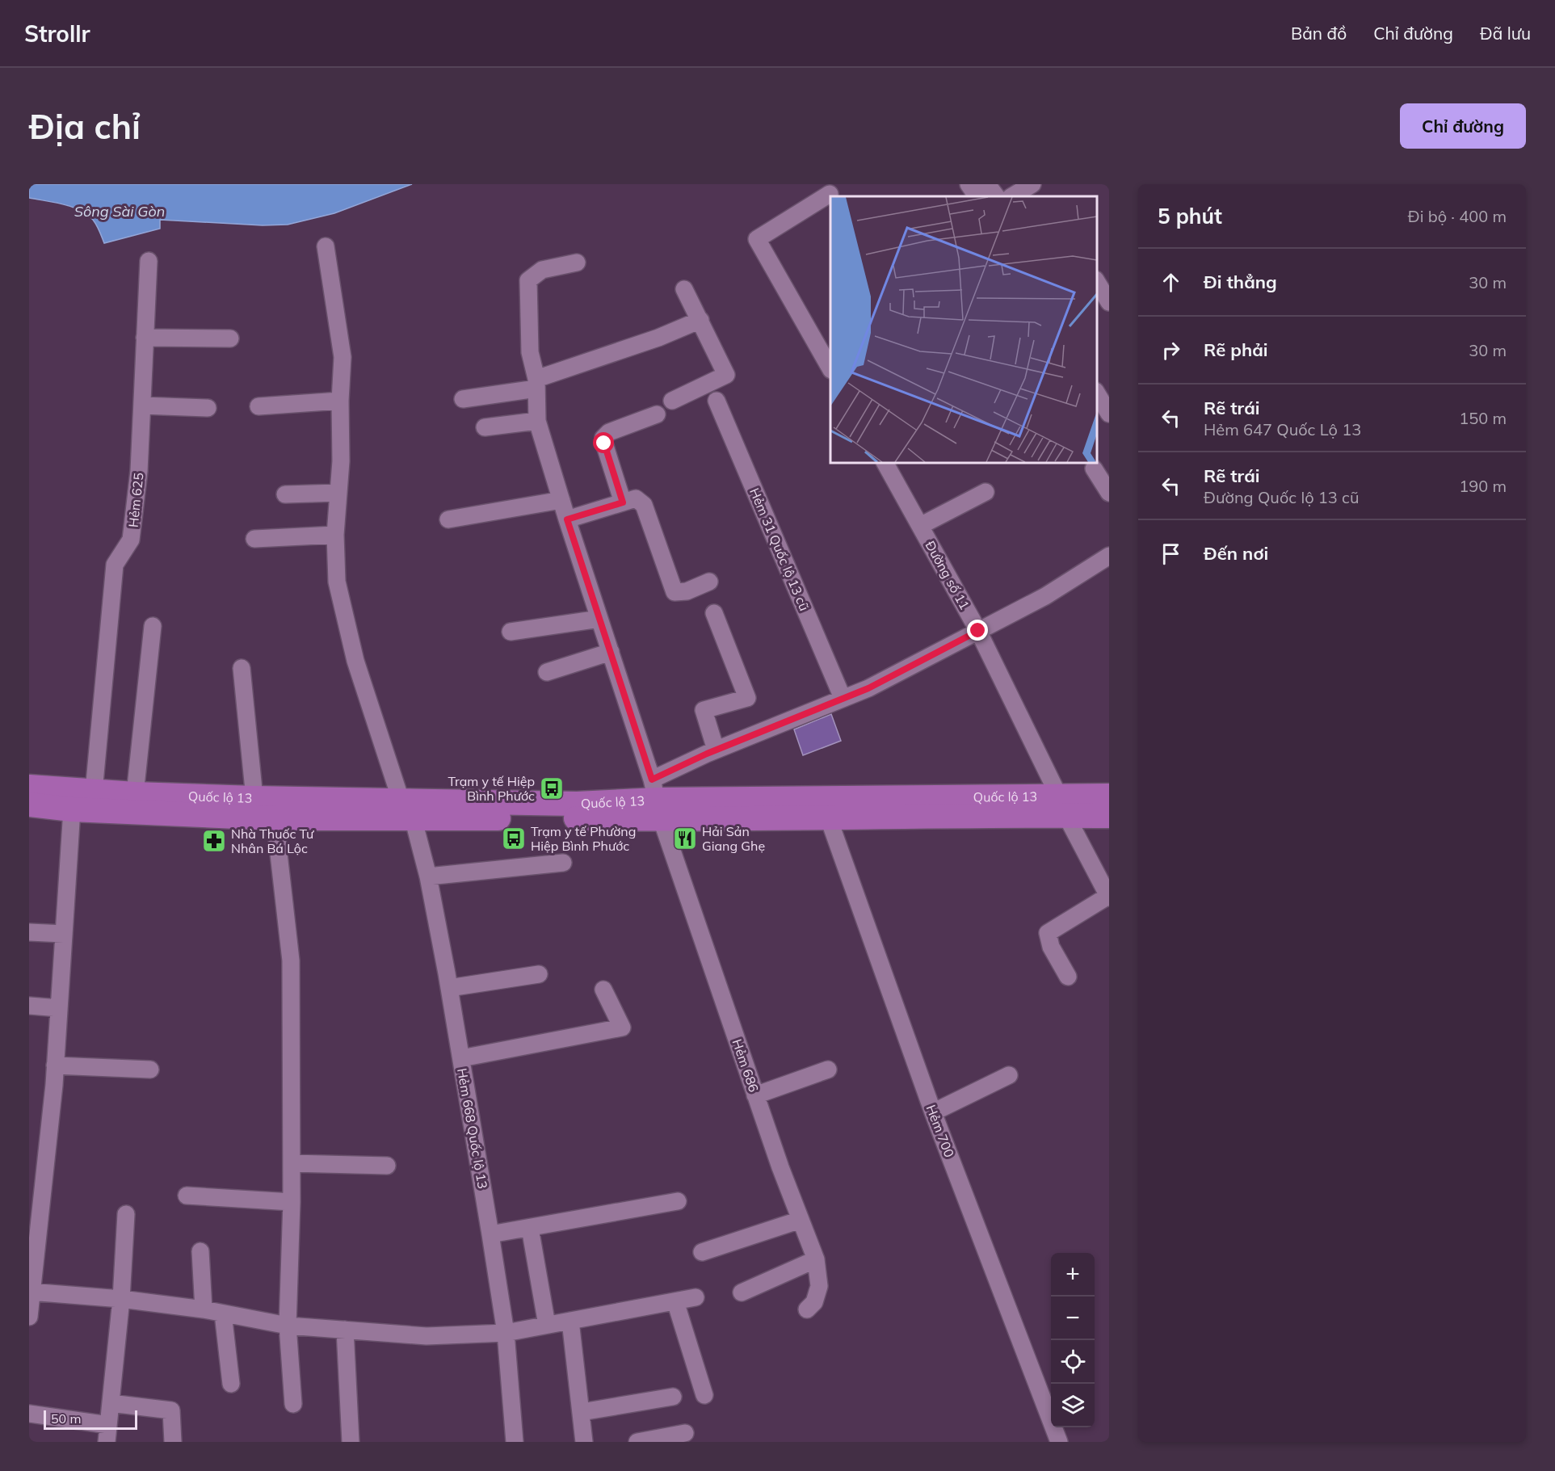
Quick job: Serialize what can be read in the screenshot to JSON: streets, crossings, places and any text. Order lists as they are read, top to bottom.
{
  "streets": {
    "highway": ["Quốc lộ 13"],
    "street": [
      "Hẻm 625",
      "Hẻm 31 Quốc lộ 13 cũ",
      "Đường số 11",
      "Hẻm 686",
      "Hẻm 668 Quốc lộ 13",
      "Hẻm 700"
    ]
  },
  "crossings": [
    ["Hẻm 625", "Quốc lộ 13"],
    ["Đường số 11", "Quốc lộ 13"],
    ["Quốc lộ 13", "Hẻm 686"],
    ["Quốc lộ 13", "Hẻm 668 Quốc lộ 13"],
    ["Quốc lộ 13", "Hẻm 700"]
  ],
  "water": ["Sông Sài Gòn"],
  "places": {
    "bus stop": ["Trạm y tế Hiệp Bình Phước", "Trạm y tế Phường Hiệp Bình Phước"],
    "restaurant": ["Hải Sản Giang Ghẹ"],
    "pharmacy": ["Nhà Thuốc Tư Nhân Bá Lộc"]
  },
  "scale_bar": "50 m",
  "page": {
    "header": "Strollr",
    "nav": ["Bản đồ", "Chỉ đường", "Đã lưu"],
    "buttons": "Chỉ đường",
    "title": "Địa chỉ",
    "heading": ["5 phút", "Đi bộ · 400 m"],
    "list": [
      ["Đi thẳng", "30 m"],
      ["Rẽ phải", "30 m"],
      ["Rẽ trái", "Hẻm 647 Quốc Lộ 13", "150 m"],
      ["Rẽ trái", "Đường Quốc lộ 13 cũ", "190 m"],
      "Đến nơi"
    ],
    "map_buttons": ["+", "−"],
    "scale": "50 m"
  }
}
